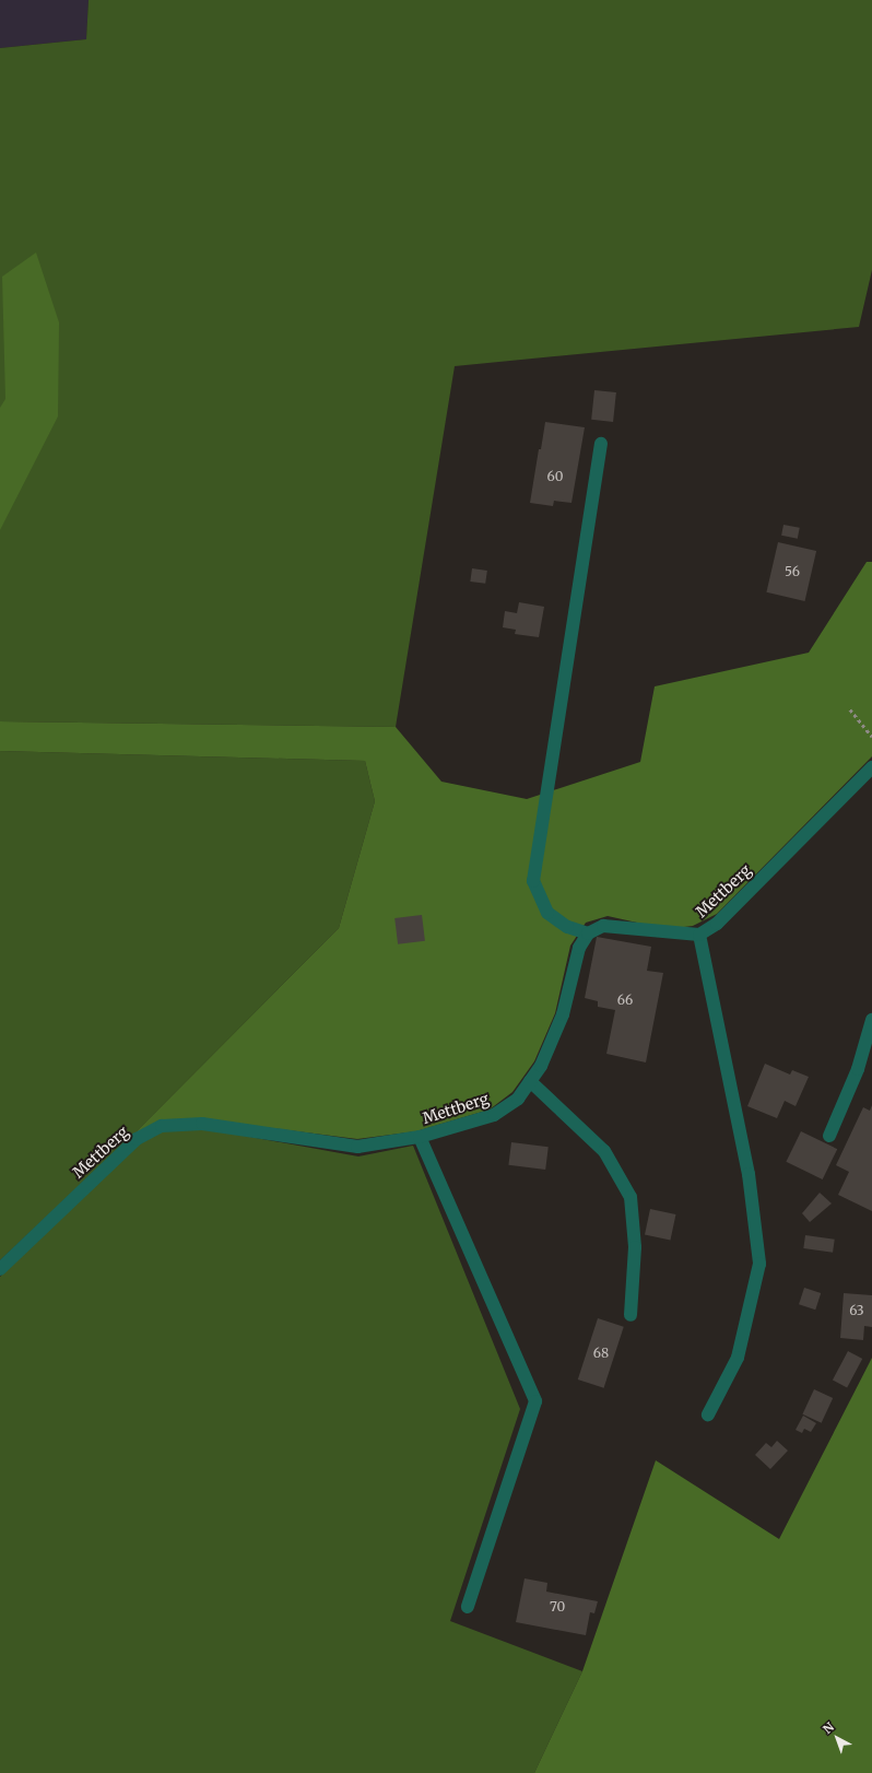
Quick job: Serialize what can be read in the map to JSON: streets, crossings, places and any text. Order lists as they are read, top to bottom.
{
  "streets": {
    "street": ["Mettberg"]
  },
  "house_numbers": [
    "60",
    "56",
    "66",
    "63",
    "68",
    "70"
  ],
  "north": "top left"
}
